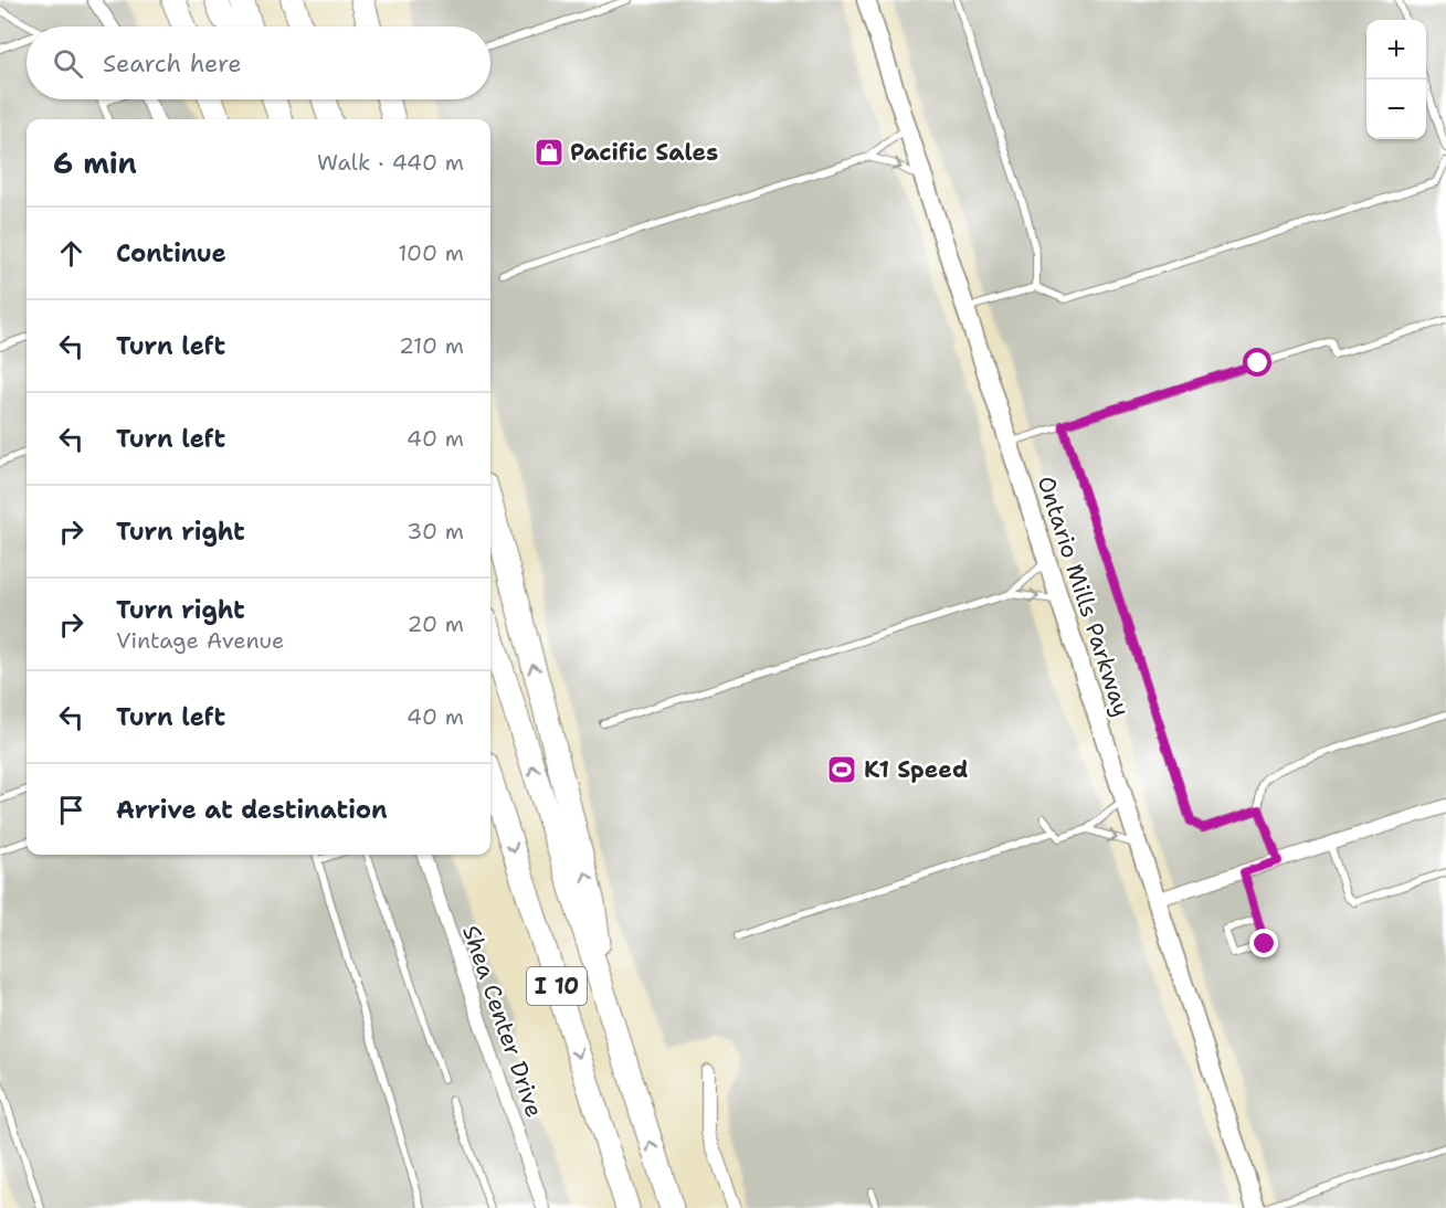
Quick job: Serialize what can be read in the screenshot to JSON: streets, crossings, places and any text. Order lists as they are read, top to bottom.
{
  "streets": {
    "highway": ["I 10"],
    "main road": ["Ontario Mills Parkway"],
    "street": ["Shea Center Drive"]
  },
  "places": {
    "shop": ["Pacific Sales"],
    "sports": ["K1 Speed"]
  },
  "page": {
    "map_buttons": ["+", "−"],
    "search": "Search here",
    "heading": ["6 min", "Walk · 440 m"],
    "list": [
      ["Continue", "100 m"],
      ["Turn left", "210 m"],
      ["Turn left", "40 m"],
      ["Turn right", "30 m"],
      ["Turn right", "Vintage Avenue", "20 m"],
      ["Turn left", "40 m"],
      "Arrive at destination"
    ]
  }
}
